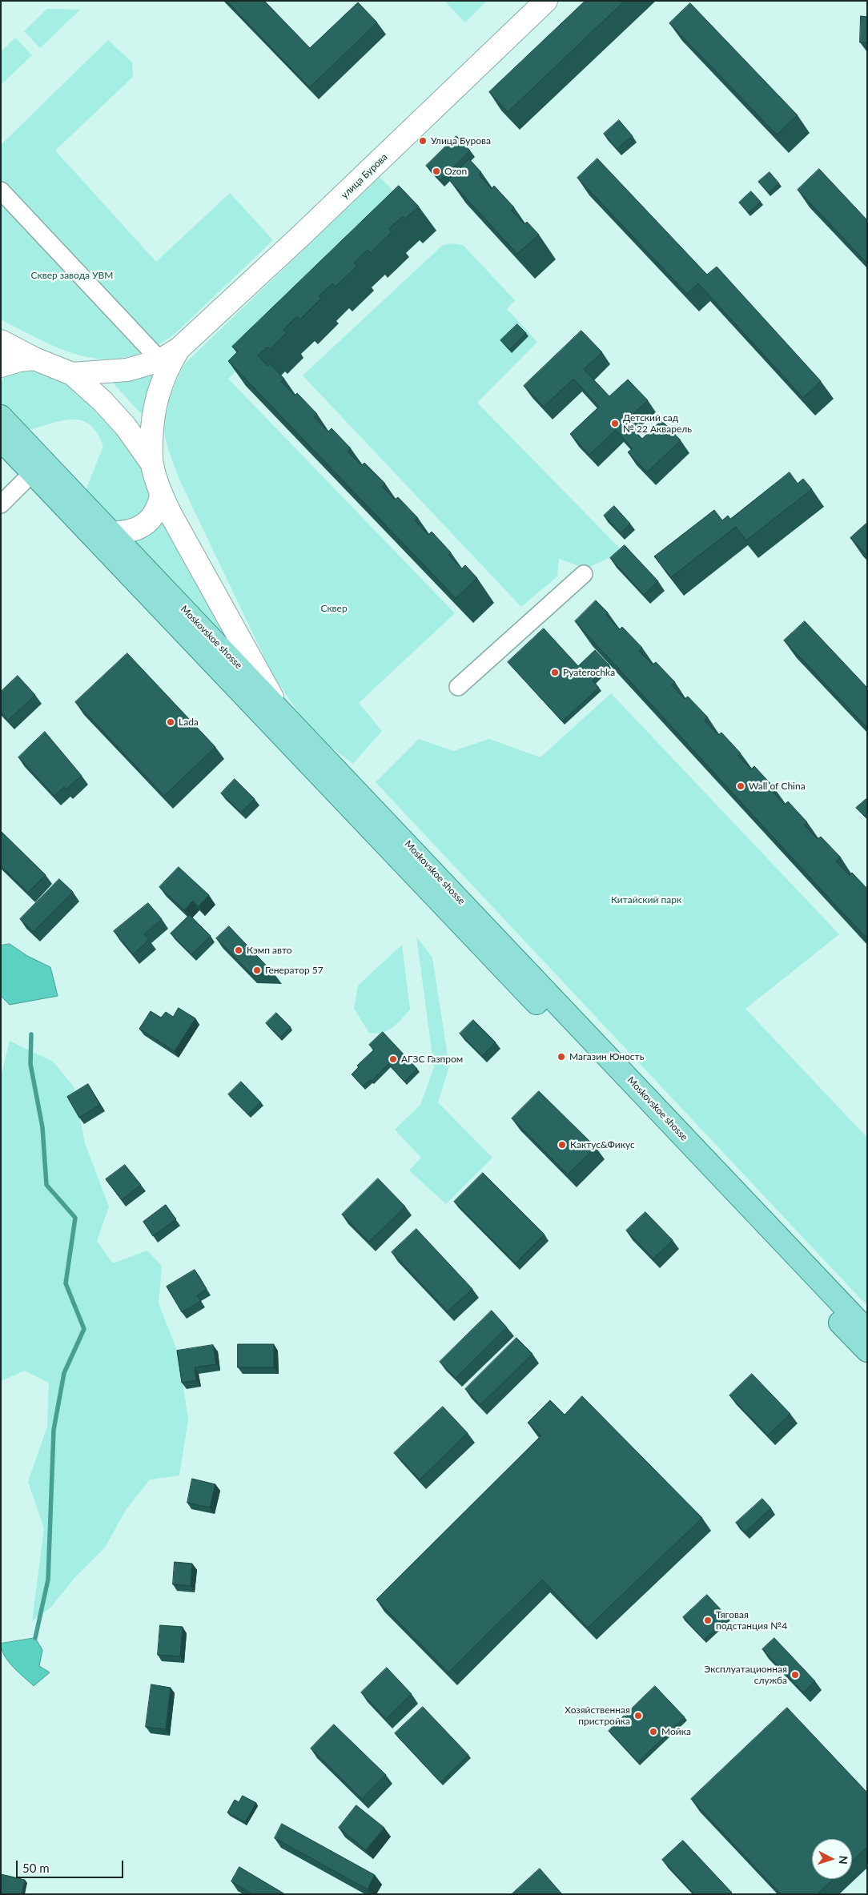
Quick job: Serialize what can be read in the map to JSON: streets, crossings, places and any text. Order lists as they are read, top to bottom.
{
  "streets": {
    "main road": ["улица Бурова", "Moskovskoe shosse"]
  },
  "parks": ["Сквер завода УВМ", "Сквер", "Китайский парк"],
  "places": [
    "Улица Бурова",
    "Ozon",
    "Детский сад № 22 Акварель",
    "Pyaterochka",
    "Lada",
    "Wall of China",
    "Кэмп авто",
    "Генератор 57",
    "Магазин Юность",
    "АГЗС Газпром",
    "Кактус&Фикус",
    "Тяговая подстанция №4",
    "Эксплуатационная служба",
    "Хозяйственная пристройка",
    "Мойка"
  ],
  "scale_bar": "50 m",
  "north": "right"
}
